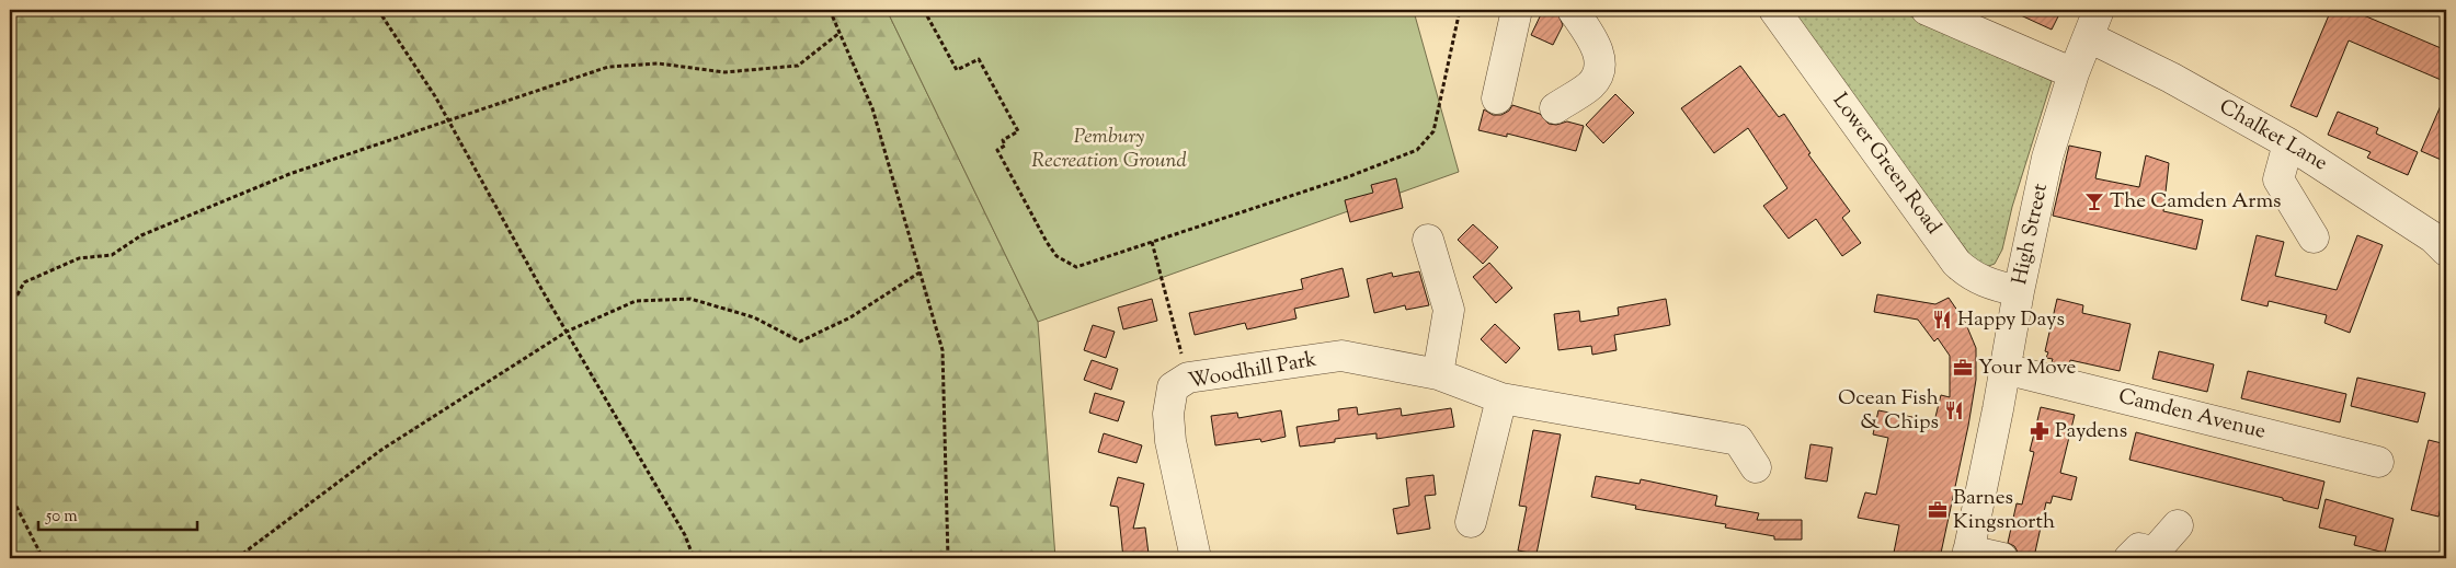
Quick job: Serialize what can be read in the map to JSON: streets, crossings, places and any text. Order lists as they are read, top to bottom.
{
  "streets": {
    "street": [
      "Chalket Lane",
      "Lower Green Road",
      "High Street",
      "Woodhill Park",
      "Camden Avenue"
    ]
  },
  "crossings": [
    ["Chalket Lane", "High Street"],
    ["Lower Green Road", "High Street"],
    ["High Street", "Camden Avenue"]
  ],
  "parks": ["Pembury Recreation Ground"],
  "places": {
    "bar": ["The Camden Arms"],
    "restaurant": ["Happy Days", "Ocean Fish & Chips"],
    "office": ["Your Move", "Barnes Kingsnorth"],
    "pharmacy": ["Paydens"]
  },
  "scale_bar": "50 m"
}
